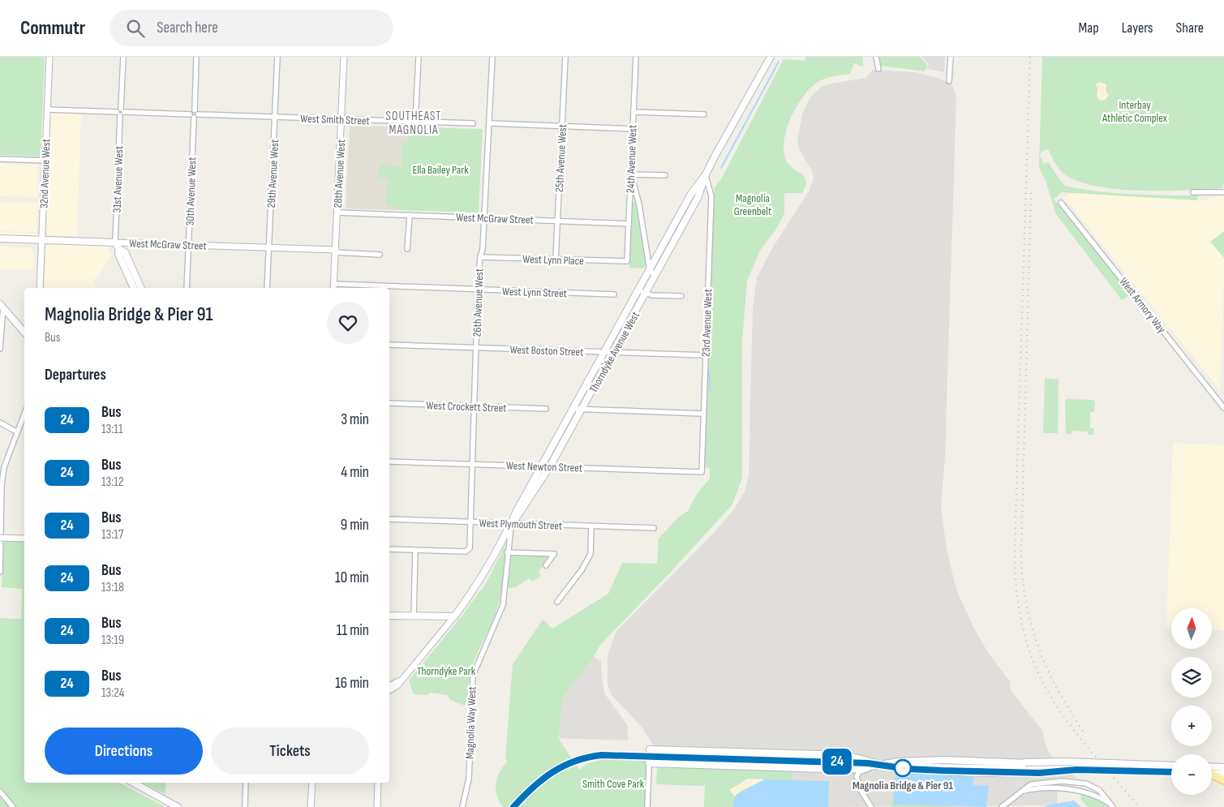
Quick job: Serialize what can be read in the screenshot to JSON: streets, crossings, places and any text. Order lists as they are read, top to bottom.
{
  "streets": {
    "main road": ["West McGraw Street", "Thorndyke Avenue West"],
    "street": [
      "West Smith Street",
      "25th Avenue West",
      "24th Avenue West",
      "32nd Avenue West",
      "29th Avenue West",
      "28th Avenue West",
      "31st Avenue West",
      "30th Avenue West",
      "West Lynn Place",
      "West Lynn Street",
      "26th Avenue West",
      "West Armory Way",
      "23rd Avenue West",
      "West Boston Street",
      "West Crockett Street",
      "West Newton Street",
      "West Plymouth Street",
      "Magnolia Way West"
    ]
  },
  "crossings": [
    ["West Smith Street", "32nd Avenue West"],
    ["West Smith Street", "29th Avenue West"],
    ["West Smith Street", "28th Avenue West"],
    ["West Smith Street", "31st Avenue West"],
    ["West Smith Street", "30th Avenue West"],
    ["25th Avenue West", "West McGraw Street"],
    ["25th Avenue West", "West Lynn Place"],
    ["24th Avenue West", "West McGraw Street"],
    ["24th Avenue West", "West Lynn Place"],
    ["32nd Avenue West", "West McGraw Street"],
    ["29th Avenue West", "West McGraw Street"],
    ["28th Avenue West", "West McGraw Street"],
    ["28th Avenue West", "West Lynn Street"],
    ["31st Avenue West", "West McGraw Street"],
    ["30th Avenue West", "West McGraw Street"],
    ["West McGraw Street", "26th Avenue West"],
    ["West Lynn Place", "26th Avenue West"],
    ["West Lynn Street", "26th Avenue West"],
    ["26th Avenue West", "West Boston Street"],
    ["26th Avenue West", "West Crockett Street"],
    ["26th Avenue West", "West Newton Street"],
    ["26th Avenue West", "West Plymouth Street"],
    ["23rd Avenue West", "West Boston Street"],
    ["23rd Avenue West", "Thorndyke Avenue West"],
    ["23rd Avenue West", "West Newton Street"],
    ["West Boston Street", "Thorndyke Avenue West"],
    ["Thorndyke Avenue West", "West Newton Street"],
    ["Thorndyke Avenue West", "West Plymouth Street"],
    ["Thorndyke Avenue West", "Magnolia Way West"],
    ["West Plymouth Street", "Magnolia Way West"]
  ],
  "districts": ["SOUTHEAST MAGNOLIA"],
  "parks": [
    "Interbay Athletic Complex",
    "Ella Bailey Park",
    "Magnolia Greenbelt",
    "Thorndyke Park",
    "Smith Cove Park"
  ],
  "places": ["Magnolia Bridge & Pier 91"],
  "lines": ["bus line 24"],
  "north": "top",
  "page": {
    "header": "Commutr",
    "search": "Search here",
    "nav": ["Map", "Layers", "Share"],
    "on_map": "24",
    "heading": [
      ["Magnolia Bridge & Pier 91", "Bus"],
      "Departures"
    ],
    "list": [
      {
        "mark": "24",
        "name": "Bus",
        "note": "13:11",
        "value": "3 min"
      },
      {
        "mark": "24",
        "name": "Bus",
        "note": "13:12",
        "value": "4 min"
      },
      {
        "mark": "24",
        "name": "Bus",
        "note": "13:17",
        "value": "9 min"
      },
      {
        "mark": "24",
        "name": "Bus",
        "note": "13:18",
        "value": "10 min"
      },
      {
        "mark": "24",
        "name": "Bus",
        "note": "13:19",
        "value": "11 min"
      },
      {
        "mark": "24",
        "name": "Bus",
        "note": "13:24",
        "value": "16 min"
      }
    ],
    "map_buttons": ["+", "−"],
    "buttons": ["Directions", "Tickets"]
  }
}
